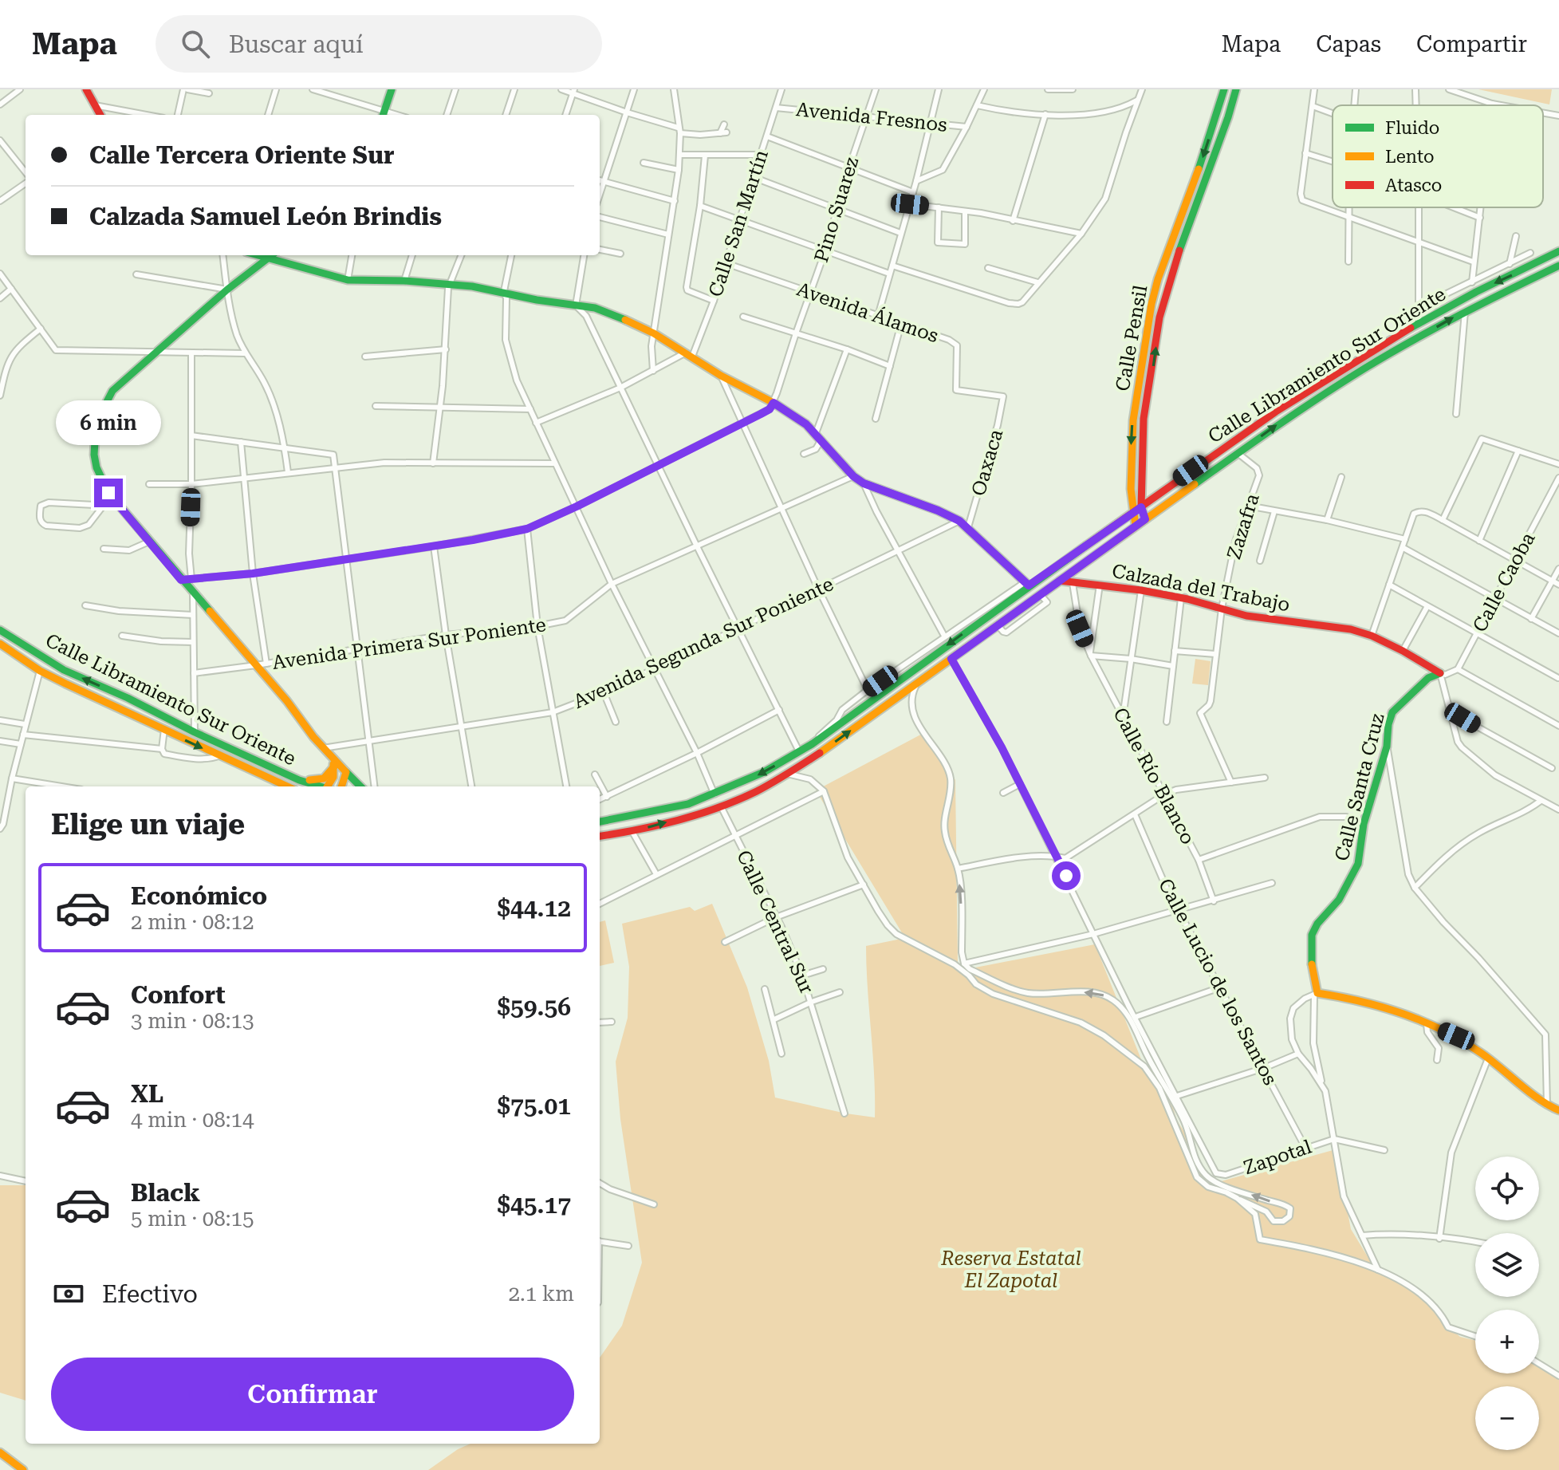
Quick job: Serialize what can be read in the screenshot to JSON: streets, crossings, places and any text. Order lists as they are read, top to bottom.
{
  "streets": {
    "main road": [
      "Calle Pensil",
      "Calle Libramiento Sur Oriente",
      "Calzada del Trabajo",
      "Calle Santa Cruz"
    ],
    "street": [
      "Avenida Fresnos",
      "Pino Suarez",
      "Calle San Martín",
      "Avenida Álamos",
      "Oaxaca",
      "Zazafra",
      "Calle Caoba",
      "Avenida Segunda Sur Poniente",
      "Avenida Primera Sur Poniente",
      "Calle Río Blanco",
      "Calle Central Sur",
      "Calle Lucio de los Santos",
      "Zapotal"
    ]
  },
  "crossings": [
    ["Avenida Fresnos", "Pino Suarez"],
    ["Avenida Fresnos", "Calle San Martín"],
    ["Pino Suarez", "Avenida Álamos"],
    ["Calle San Martín", "Avenida Álamos"],
    ["Avenida Álamos", "Oaxaca"],
    ["Calle Pensil", "Calle Libramiento Sur Oriente"],
    ["Calle Libramiento Sur Oriente", "Zazafra"],
    ["Calle Libramiento Sur Oriente", "Calzada del Trabajo"],
    ["Calle Libramiento Sur Oriente", "Calle Central Sur"],
    ["Zazafra", "Calzada del Trabajo"],
    ["Calzada del Trabajo", "Calle Río Blanco"],
    ["Calzada del Trabajo", "Calle Santa Cruz"],
    ["Calle Santa Cruz", "Zapotal"],
    ["Calle Lucio de los Santos", "Zapotal"]
  ],
  "parks": ["Reserva Estatal El Zapotal"],
  "legend": ["Fluido", "Lento", "Atasco"],
  "page": {
    "header": "Mapa",
    "search": "Buscar aquí",
    "nav": ["Mapa", "Capas", "Compartir"],
    "banner": ["Calle Tercera Oriente Sur", "Calzada Samuel León Brindis"],
    "bubble": "6 min",
    "heading": "Elige un viaje",
    "list": [
      {
        "name": "Económico",
        "note": "2 min · 08:12",
        "value": "$44.12"
      },
      {
        "name": "Confort",
        "note": "3 min · 08:13",
        "value": "$59.56"
      },
      {
        "name": "XL",
        "note": "4 min · 08:14",
        "value": "$75.01"
      },
      {
        "name": "Black",
        "note": "5 min · 08:15",
        "value": "$45.17"
      }
    ],
    "map_buttons": ["+", "−"],
    "pay": ["Efectivo", "2.1 km"],
    "buttons": "Confirmar"
  }
}
